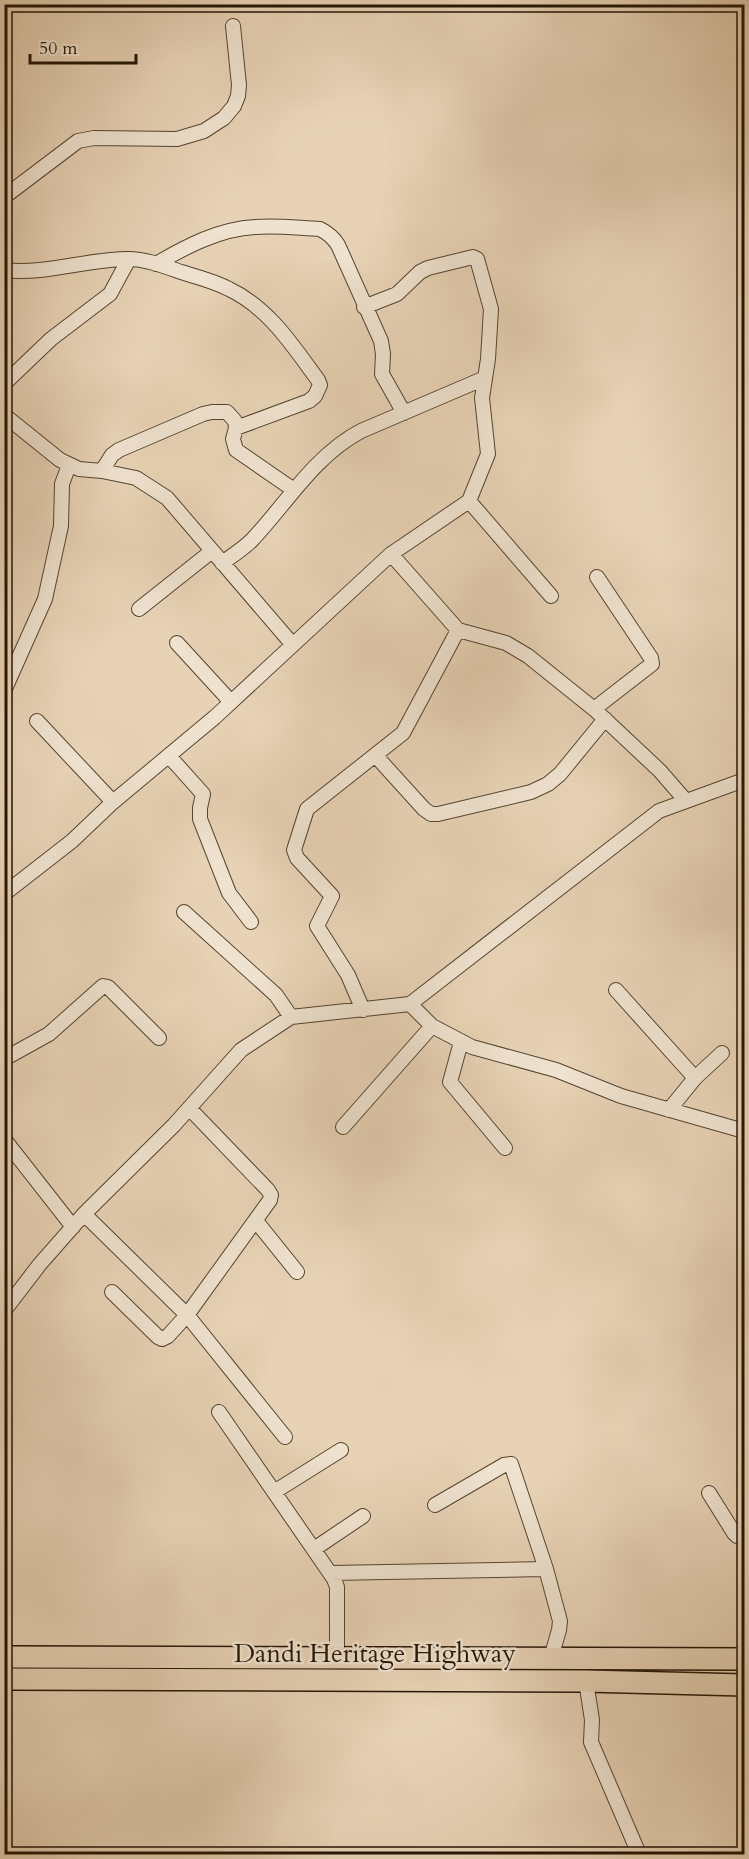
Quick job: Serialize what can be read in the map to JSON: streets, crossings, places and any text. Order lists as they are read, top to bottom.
{
  "streets": {
    "highway": ["Dandi Heritage Highway"]
  },
  "scale_bar": "50 m"
}
